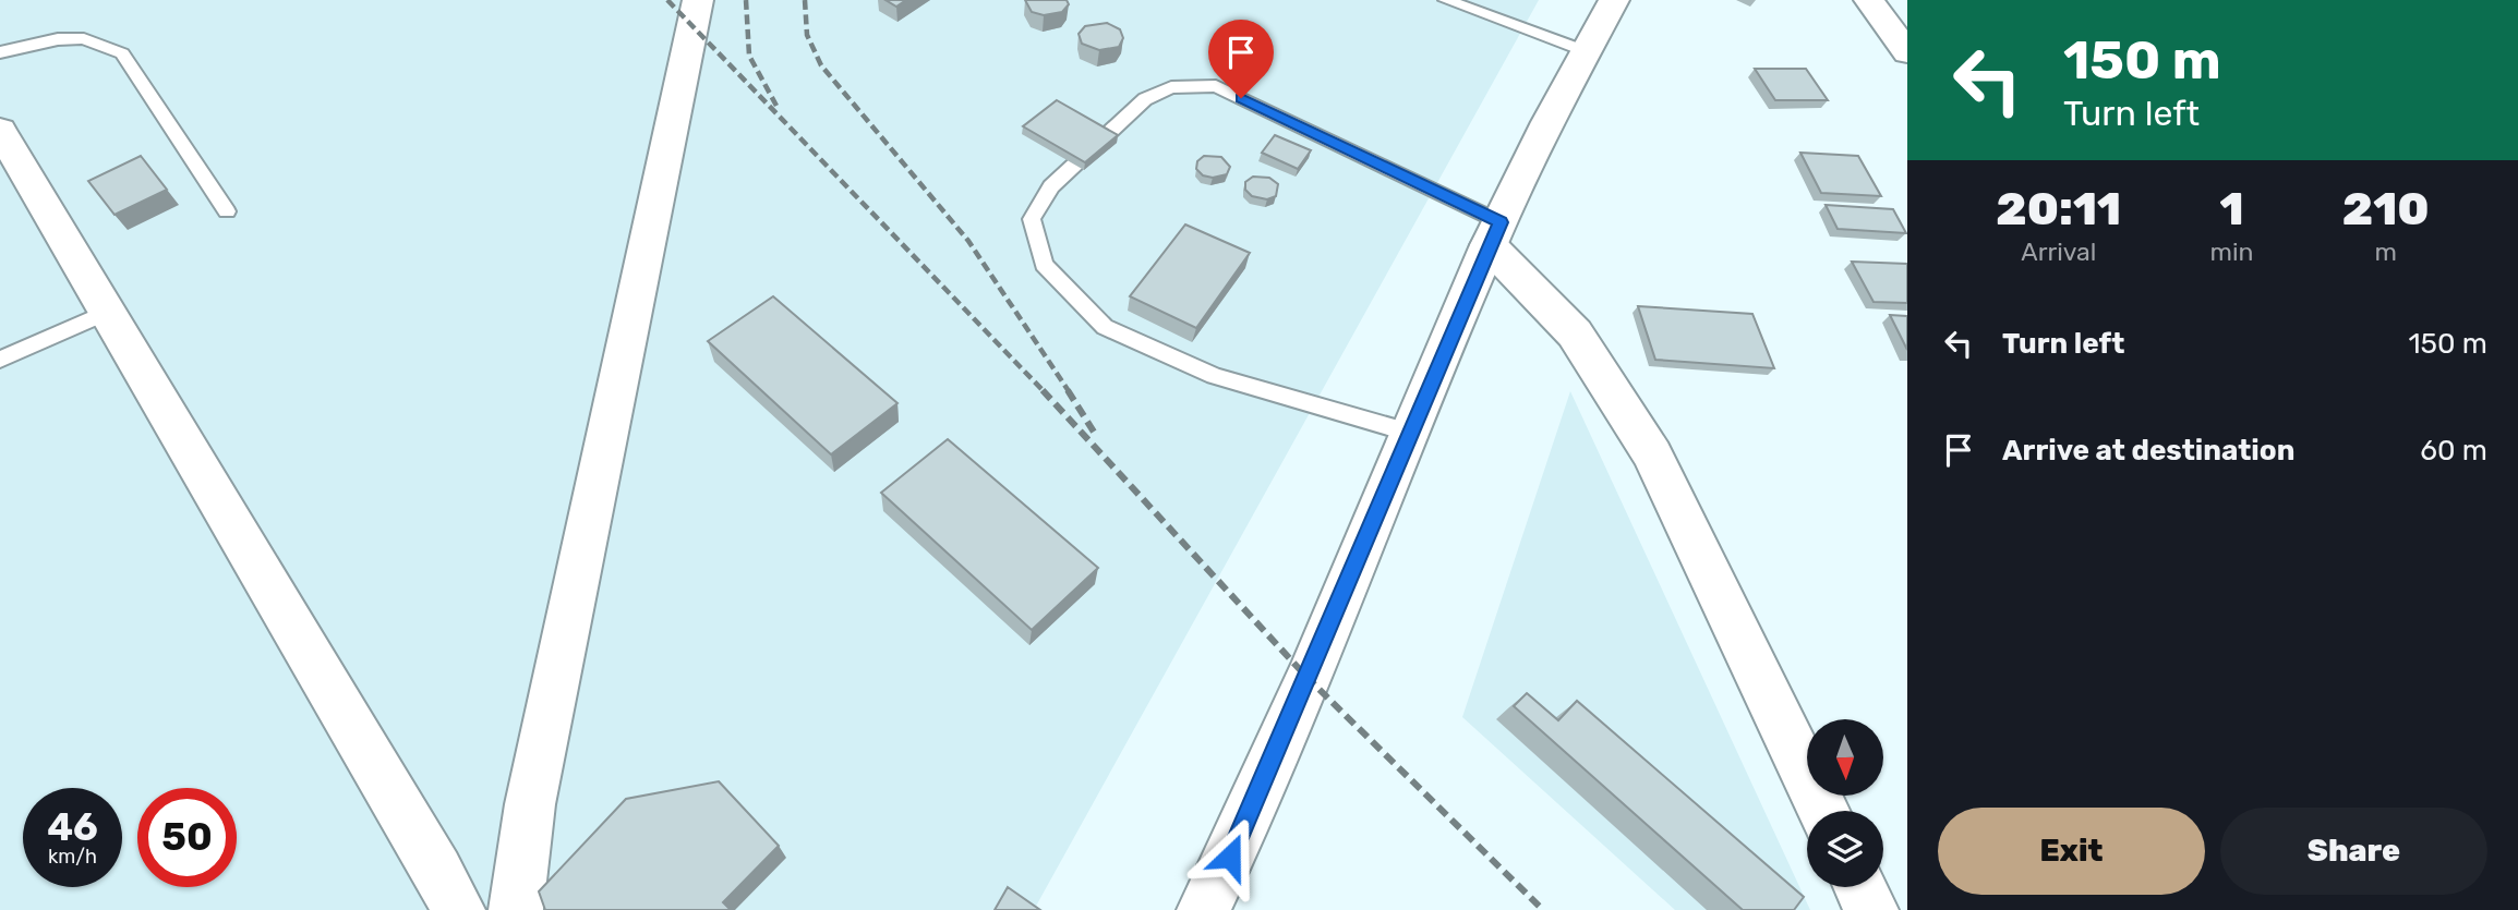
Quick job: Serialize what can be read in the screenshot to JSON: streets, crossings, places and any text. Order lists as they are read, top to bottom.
{
  "north": "bottom",
  "page": {
    "turn": ["150 m", "Turn left"],
    "eta": [
      "20:11",
      "Arrival",
      "1",
      "min",
      "210",
      "m"
    ],
    "list": [
      {
        "name": "Turn left",
        "value": "150 m"
      },
      {
        "name": "Arrive at destination",
        "value": "60 m"
      }
    ],
    "speed": "46 km/h",
    "limit": "50",
    "buttons": ["Exit", "Share"]
  }
}
